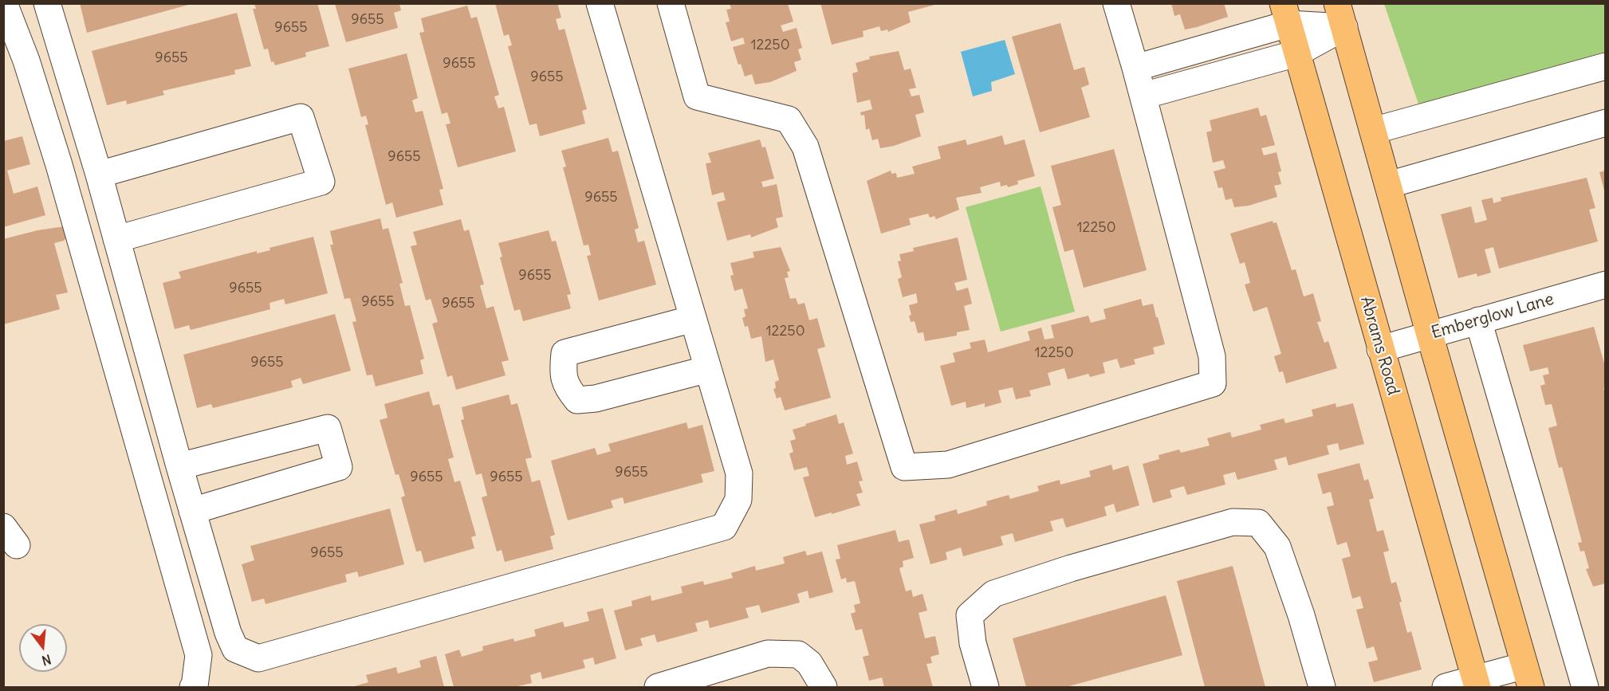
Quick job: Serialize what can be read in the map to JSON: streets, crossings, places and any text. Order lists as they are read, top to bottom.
{
  "streets": {
    "main road": ["Abrams Road"],
    "street": ["Emberglow Lane"]
  },
  "crossings": [
    ["Emberglow Lane", "Abrams Road"]
  ],
  "house_numbers": [
    "9655",
    "9655",
    "12250",
    "9655",
    "9655",
    "9655",
    "9655",
    "9655",
    "12250",
    "9655",
    "9655",
    "9655",
    "9655",
    "12250",
    "12250",
    "9655",
    "9655",
    "9655",
    "9655",
    "9655"
  ],
  "north": "bottom"
}
